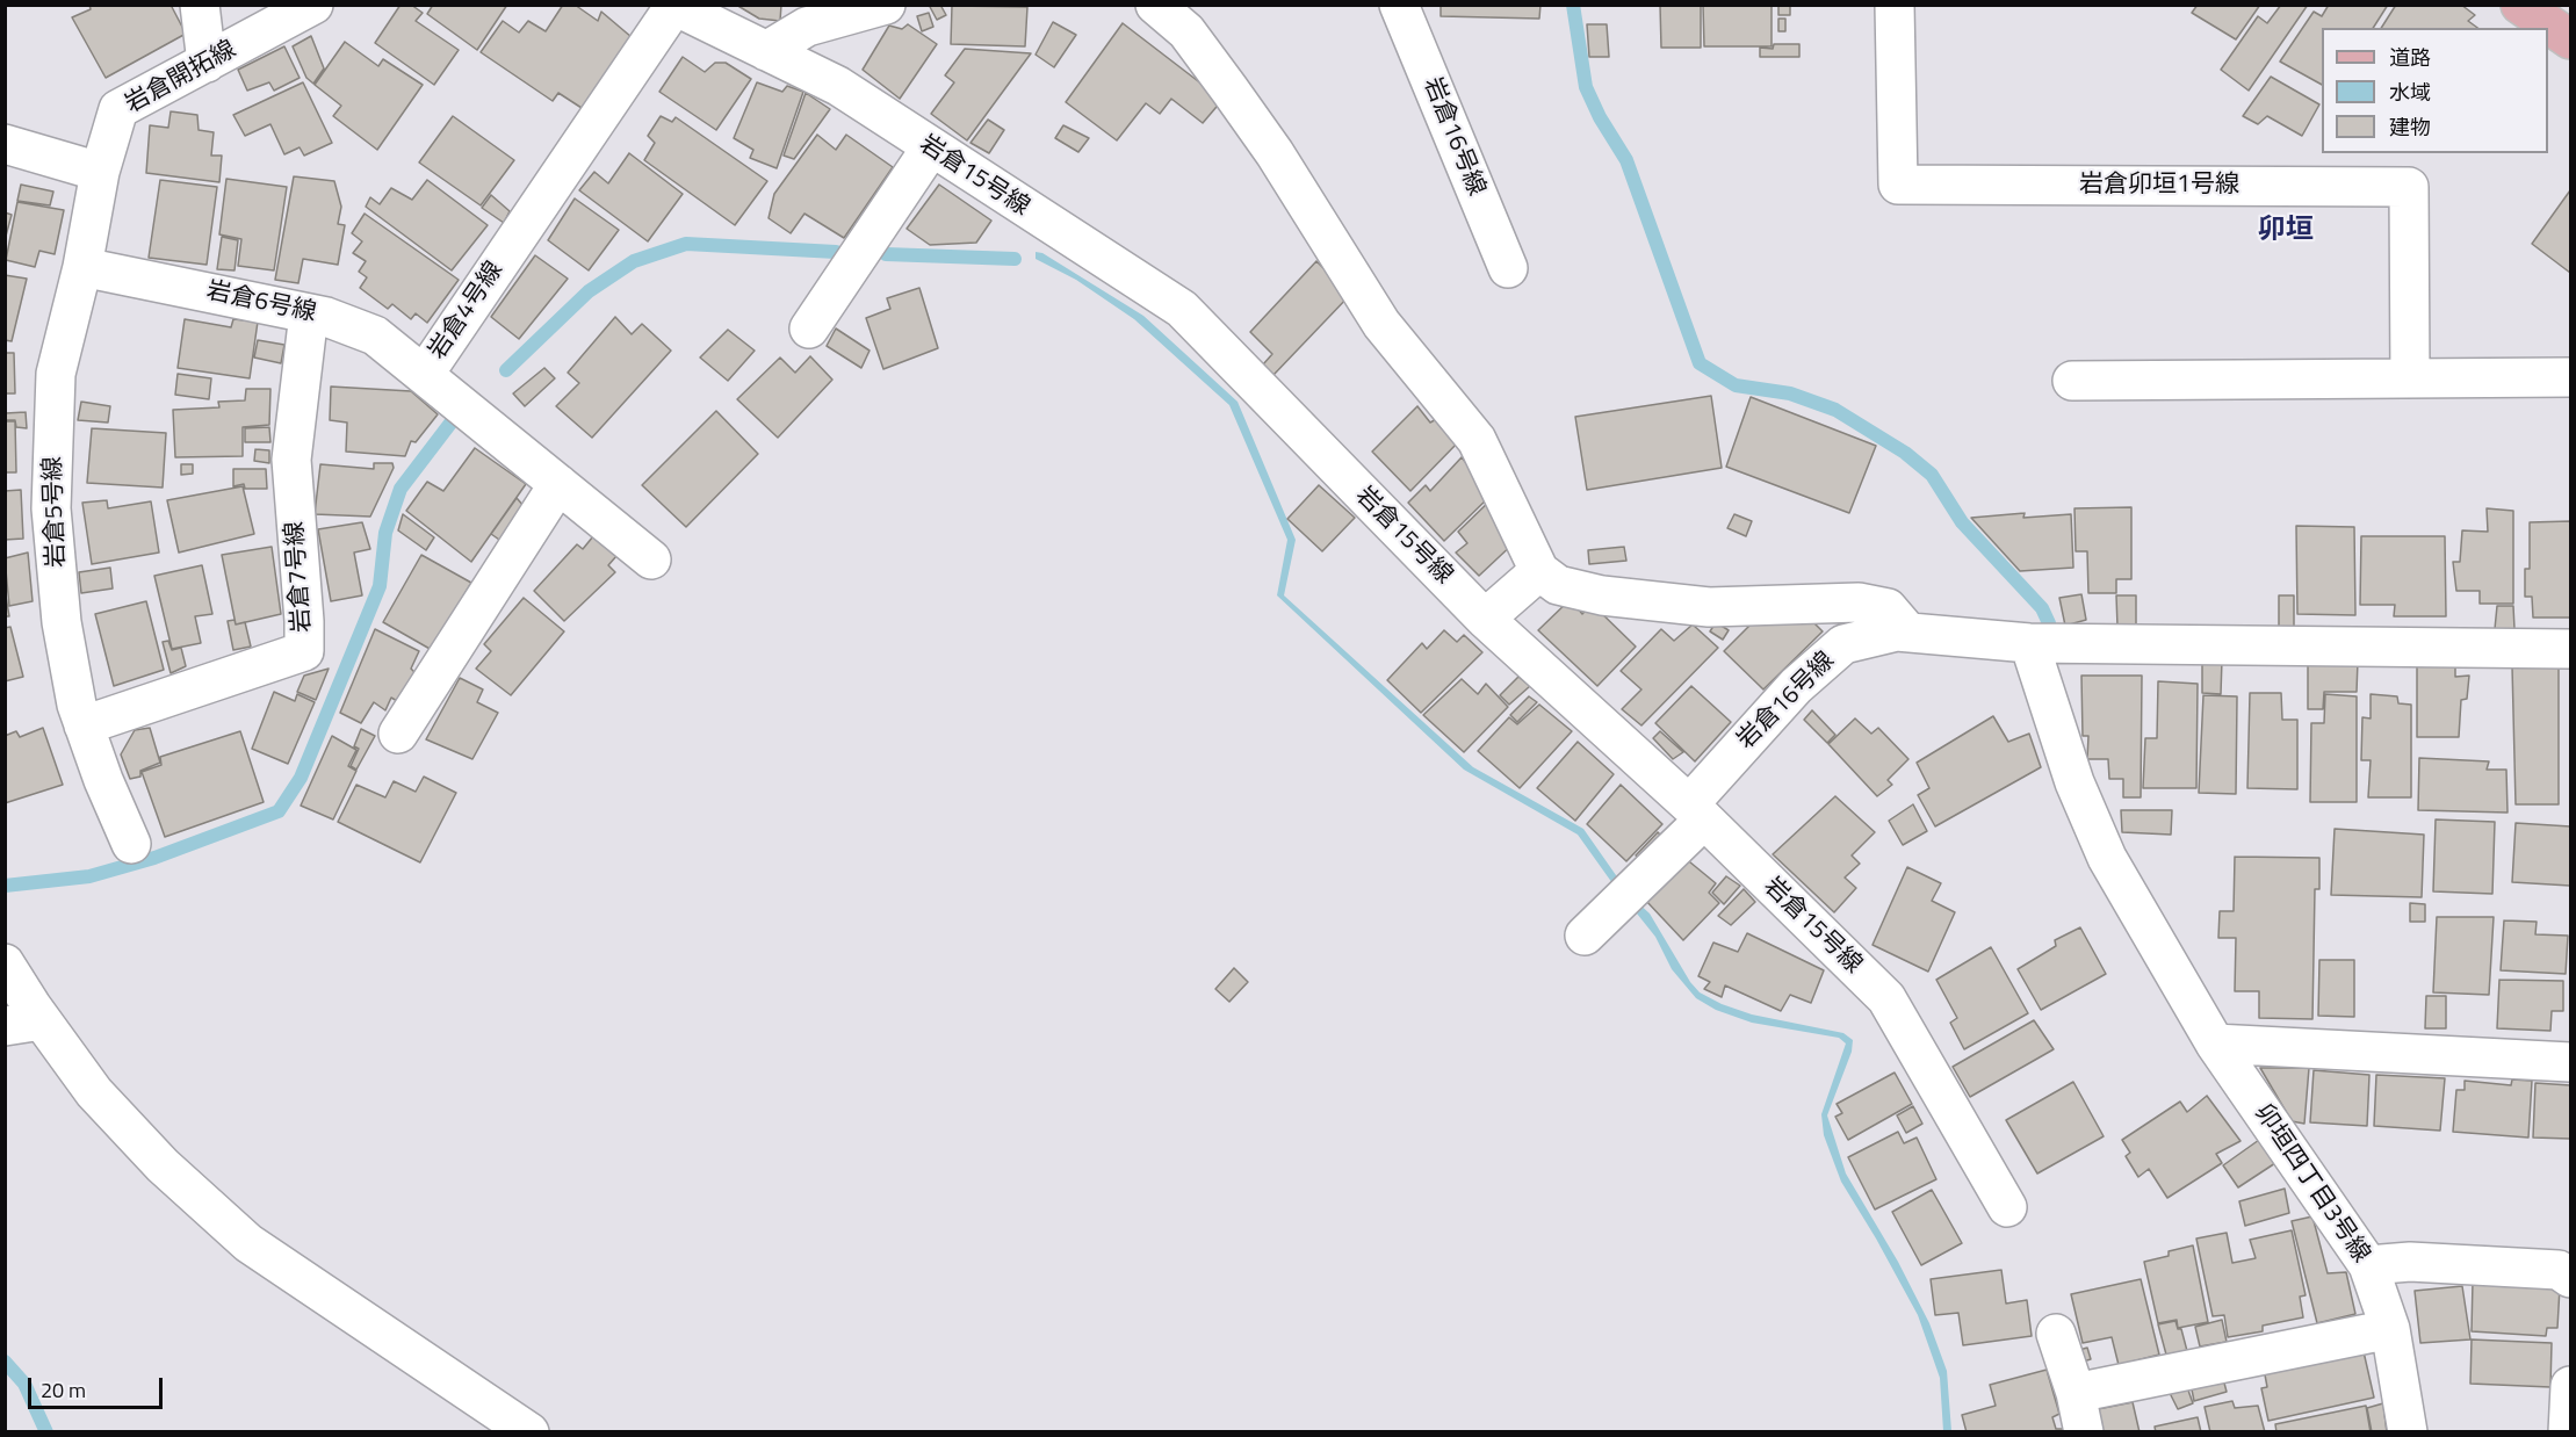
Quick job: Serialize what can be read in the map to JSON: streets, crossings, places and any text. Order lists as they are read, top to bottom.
{
  "streets": {
    "street": [
      "岩倉開拓線",
      "岩倉16号線",
      "岩倉15号線",
      "岩倉卯垣1号線",
      "岩倉6号線",
      "岩倉4号線",
      "岩倉5号線",
      "岩倉7号線",
      "卯垣四丁目3号線"
    ]
  },
  "crossings": [
    ["岩倉開拓線", "岩倉5号線"],
    ["岩倉16号線", "岩倉15号線"],
    ["岩倉16号線", "卯垣四丁目3号線"],
    ["岩倉15号線", "岩倉4号線"],
    ["岩倉6号線", "岩倉4号線"],
    ["岩倉6号線", "岩倉5号線"],
    ["岩倉6号線", "岩倉7号線"],
    ["岩倉5号線", "岩倉7号線"]
  ],
  "districts": ["卯垣"],
  "legend": ["道路", "水域", "建物"],
  "scale_bar": "20 m"
}
